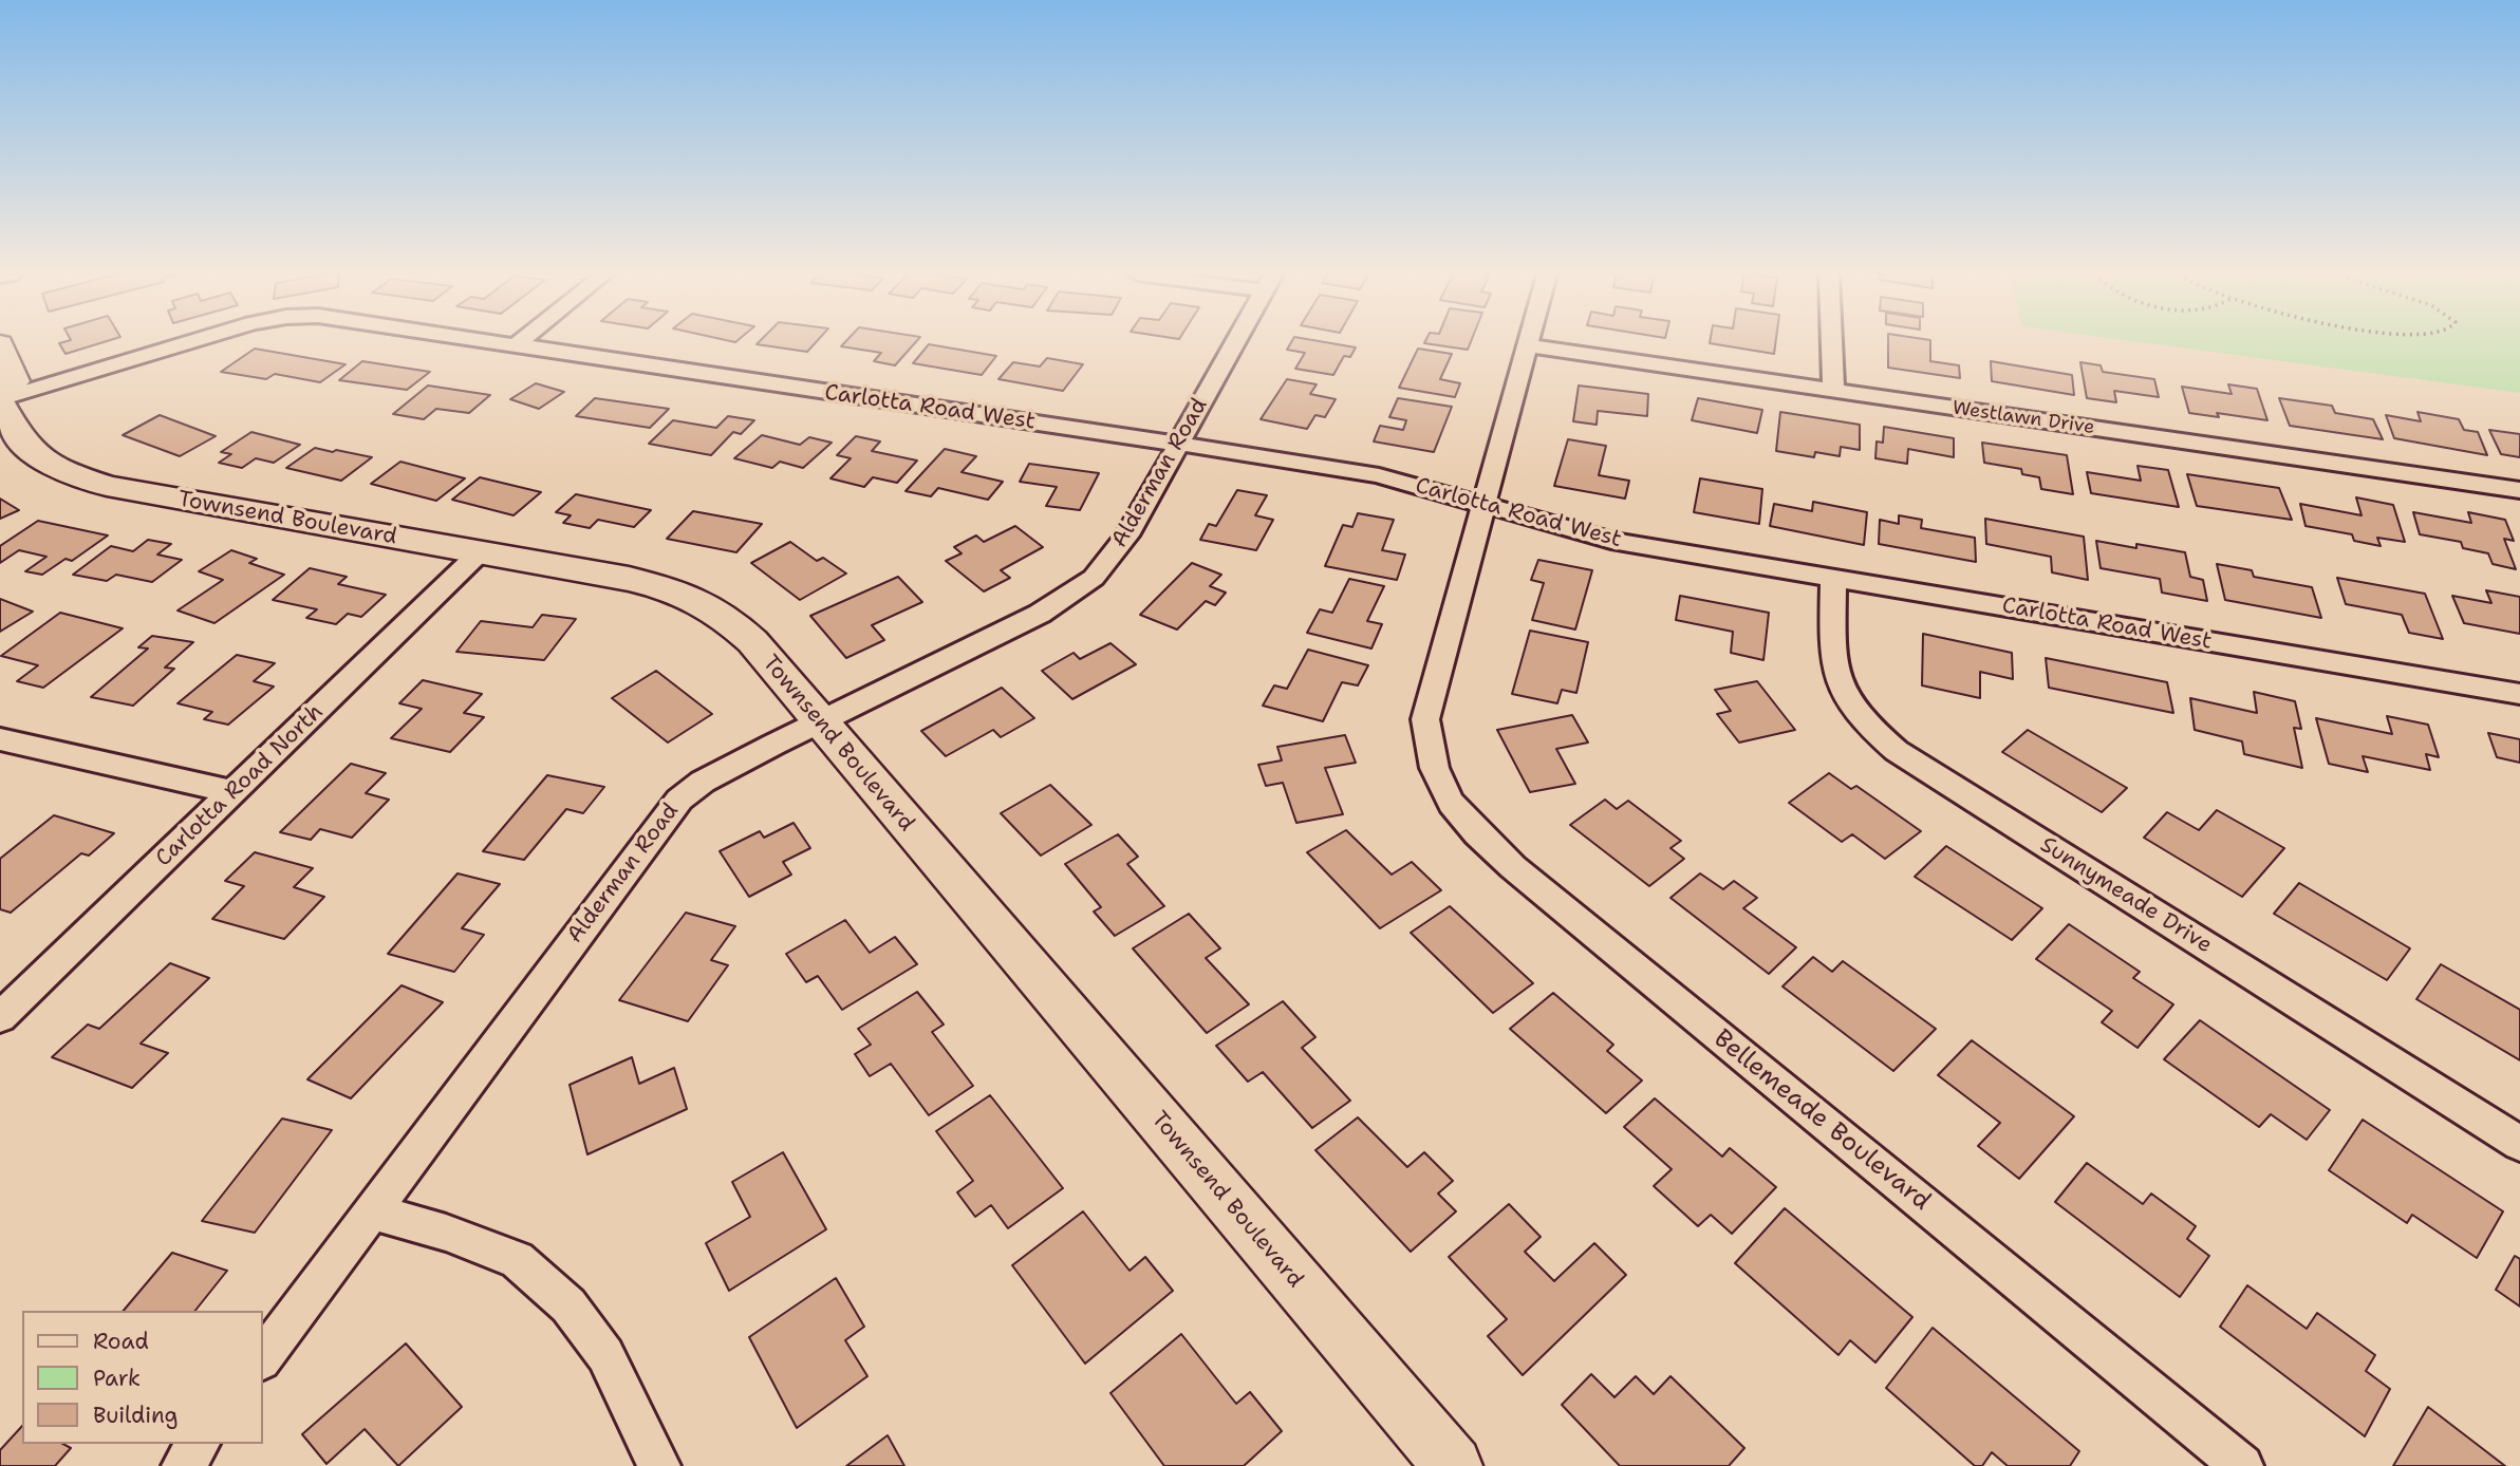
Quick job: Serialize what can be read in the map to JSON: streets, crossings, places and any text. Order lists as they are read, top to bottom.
{
  "streets": {
    "street": [
      "Carlotta Road West",
      "Westlawn Drive",
      "Alderman Road",
      "Townsend Boulevard",
      "Carlotta Road North",
      "Sunnymeade Drive",
      "Bellemeade Boulevard"
    ]
  },
  "crossings": [
    ["Carlotta Road West", "Alderman Road"],
    ["Carlotta Road West", "Townsend Boulevard"],
    ["Carlotta Road West", "Sunnymeade Drive"],
    ["Carlotta Road West", "Bellemeade Boulevard"],
    ["Westlawn Drive", "Bellemeade Boulevard"],
    ["Alderman Road", "Townsend Boulevard"],
    ["Townsend Boulevard", "Carlotta Road North"]
  ],
  "legend": ["Road", "Park", "Building"]
}
